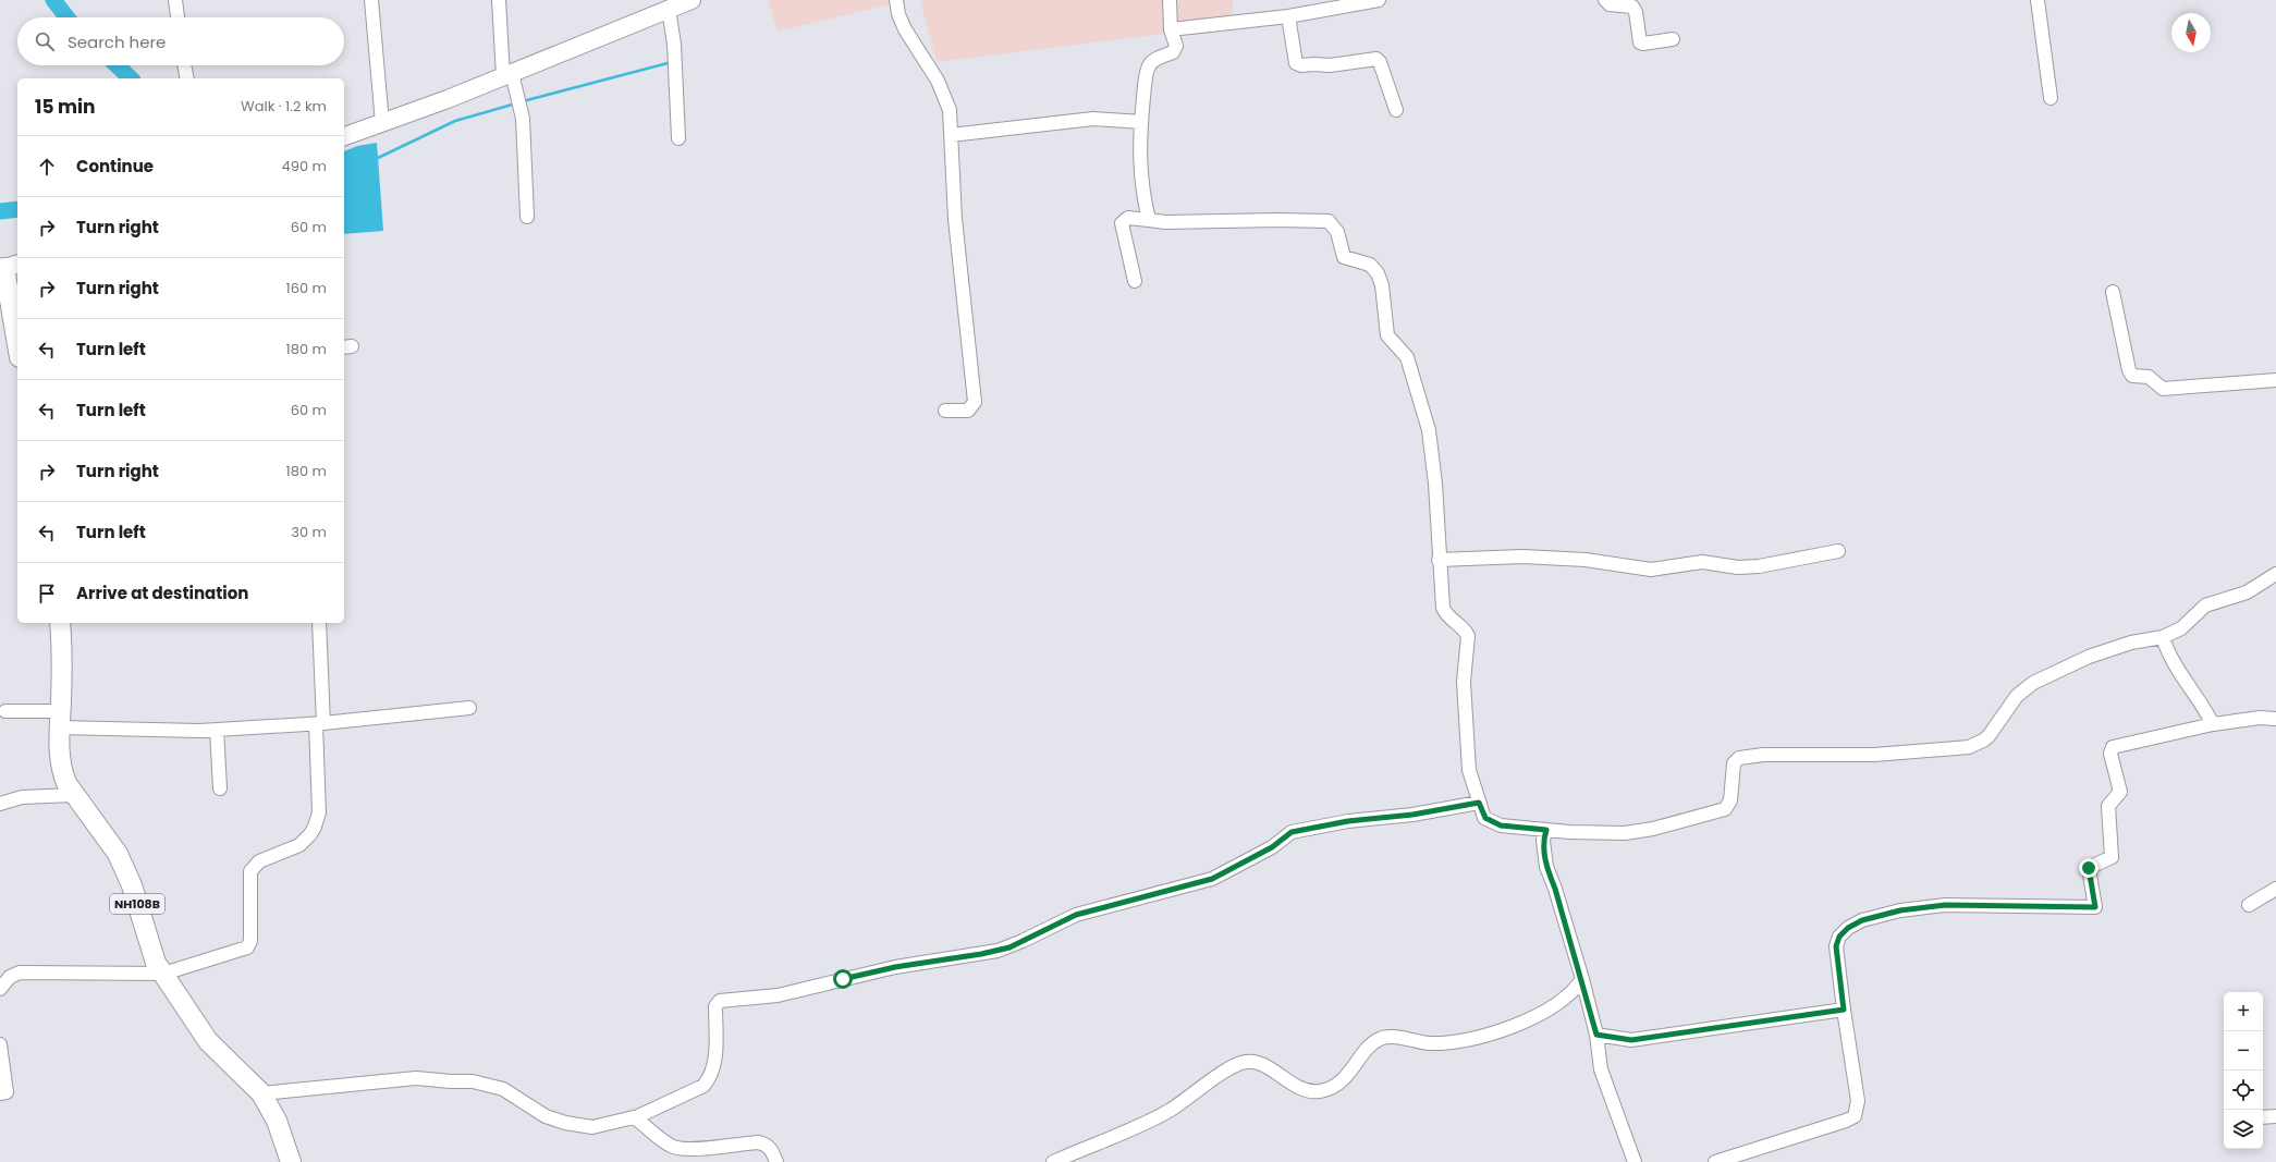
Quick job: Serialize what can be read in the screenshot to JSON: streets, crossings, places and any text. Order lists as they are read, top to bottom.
{
  "streets": {
    "highway": ["NH108B"]
  },
  "north": "bottom",
  "page": {
    "search": "Search here",
    "heading": ["15 min", "Walk · 1.2 km"],
    "list": [
      ["Continue", "490 m"],
      ["Turn right", "60 m"],
      ["Turn right", "160 m"],
      ["Turn left", "180 m"],
      ["Turn left", "60 m"],
      ["Turn right", "180 m"],
      ["Turn left", "30 m"],
      "Arrive at destination"
    ],
    "map_buttons": ["+", "−"]
  }
}
